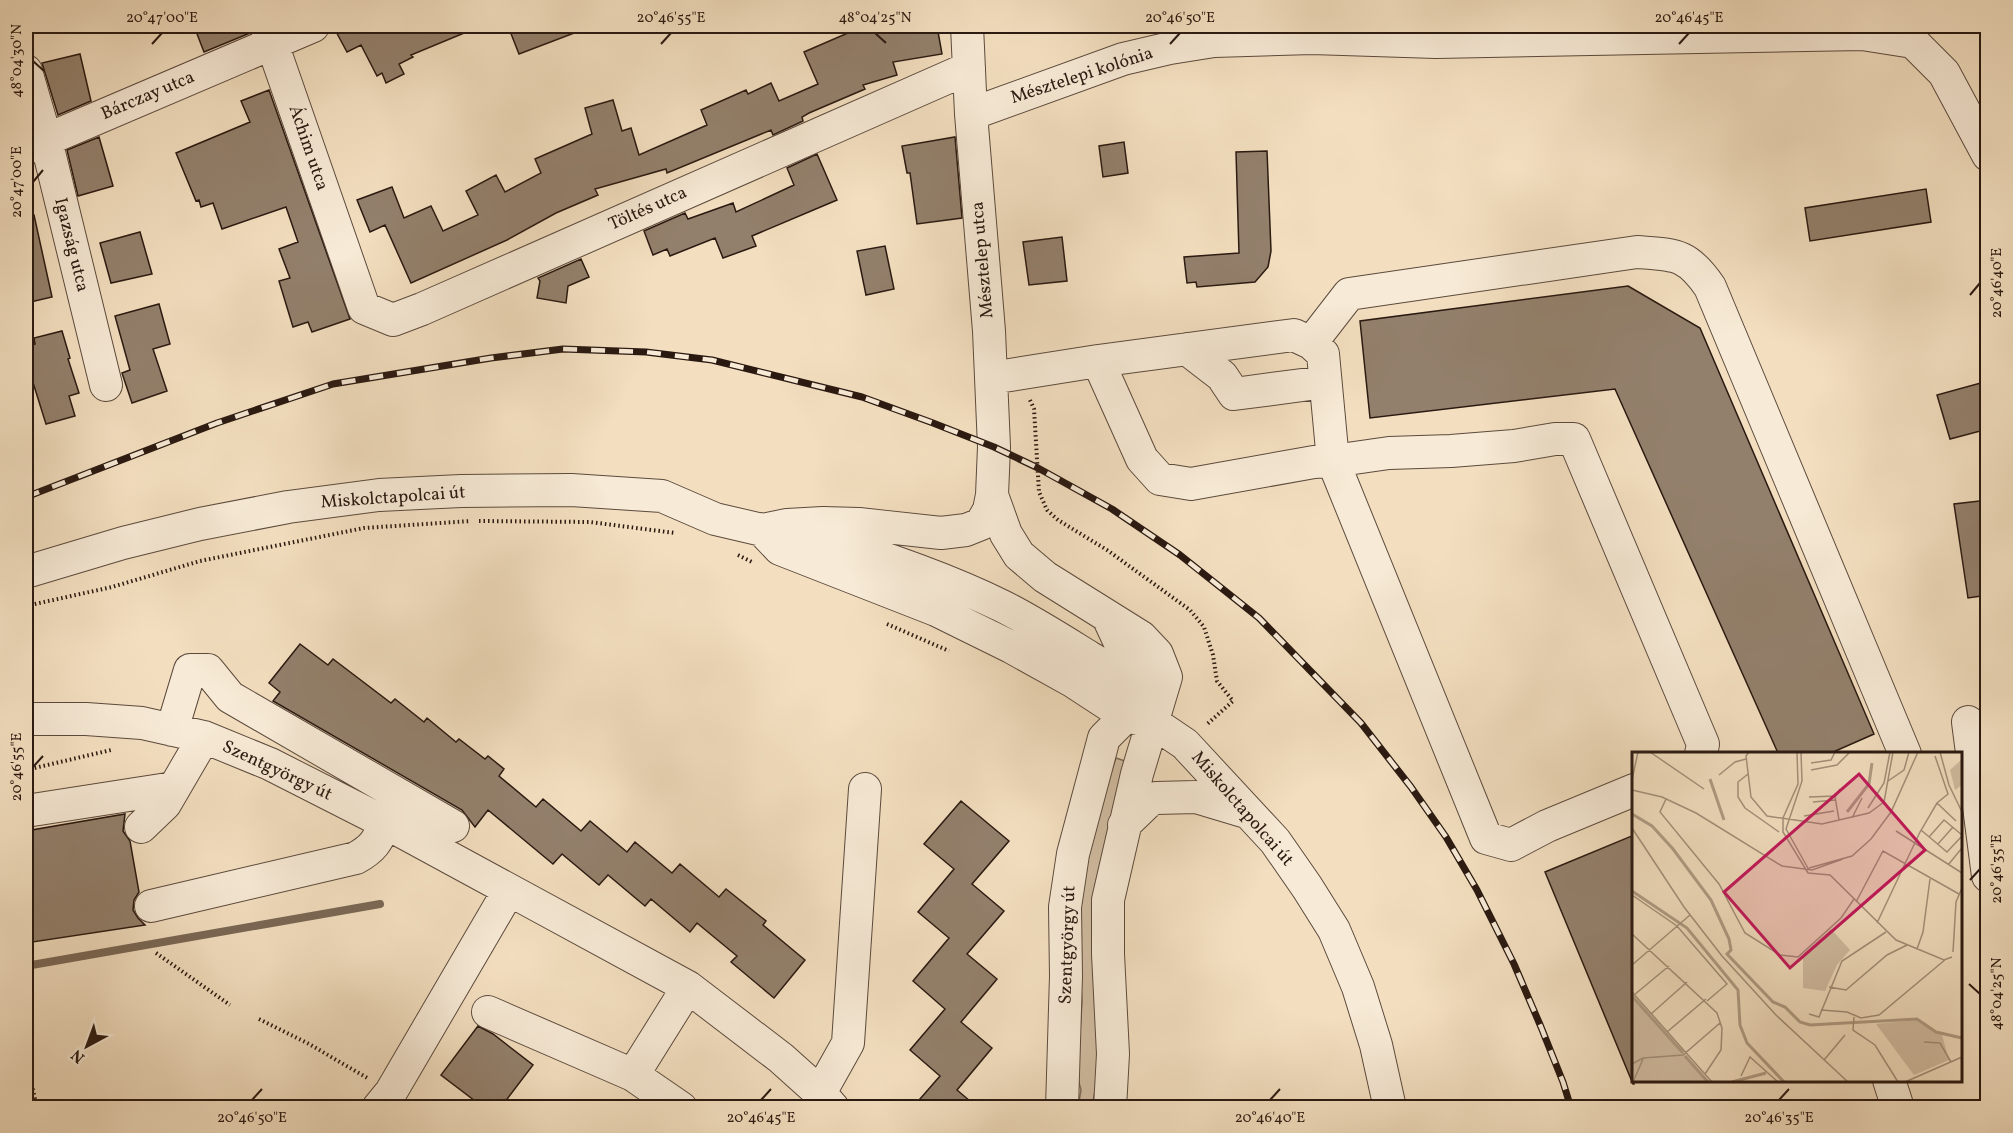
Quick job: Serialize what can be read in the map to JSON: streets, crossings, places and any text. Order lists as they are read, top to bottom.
{
  "streets": {
    "street": [
      "Mésztelepi kolónia",
      "Bárczay utca",
      "Áchim utca",
      "Töltés utca",
      "Igazság utca",
      "Mésztelep utca",
      "Miskolctapolcai út",
      "Szentgyörgy út"
    ]
  },
  "crossings": [
    ["Mésztelepi kolónia", "Mésztelep utca"],
    ["Bárczay utca", "Áchim utca"],
    ["Bárczay utca", "Igazság utca"],
    ["Áchim utca", "Töltés utca"],
    ["Töltés utca", "Mésztelep utca"],
    ["Mésztelep utca", "Miskolctapolcai út"]
  ],
  "north": "bottom left",
  "coordinates": [
    "20°47'00\"E",
    "20°46'55\"E",
    "48°04'25\"N",
    "20°46'50\"E",
    "20°46'45\"E",
    "48°04'30\"N",
    "20°46'40\"E",
    "20°46'35\"E"
  ]
}
